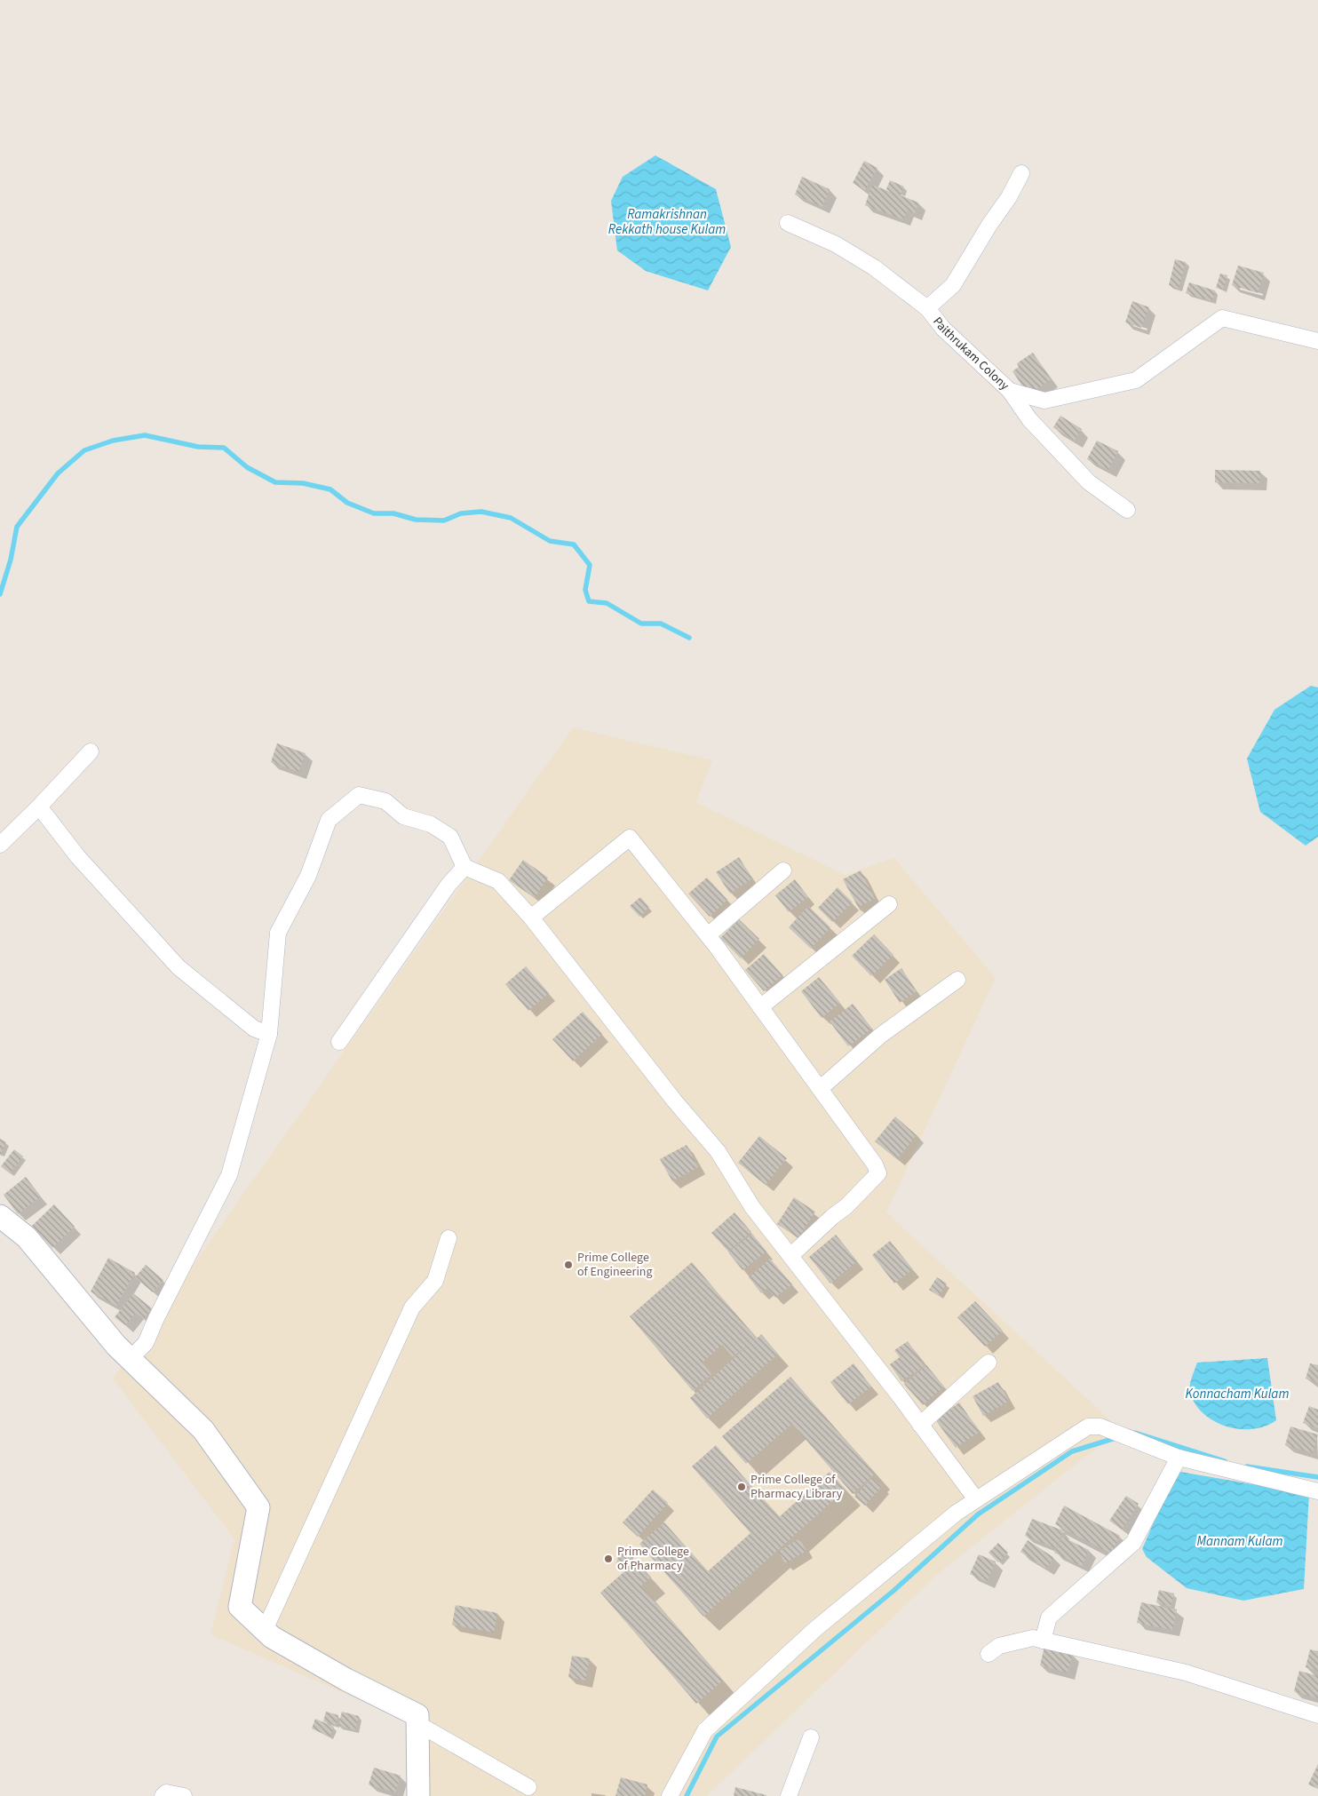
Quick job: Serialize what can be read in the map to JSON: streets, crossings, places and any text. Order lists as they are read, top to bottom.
{
  "streets": {
    "street": ["Paithrukam Colony"]
  },
  "water": ["Ramakrishnan Rekkath house Kulam", "Konnacham Kulam", "Mannam Kulam"],
  "places": ["Prime College of Engineering", "Prime College of Pharmacy Library", "Prime College of Pharmacy"]
}
